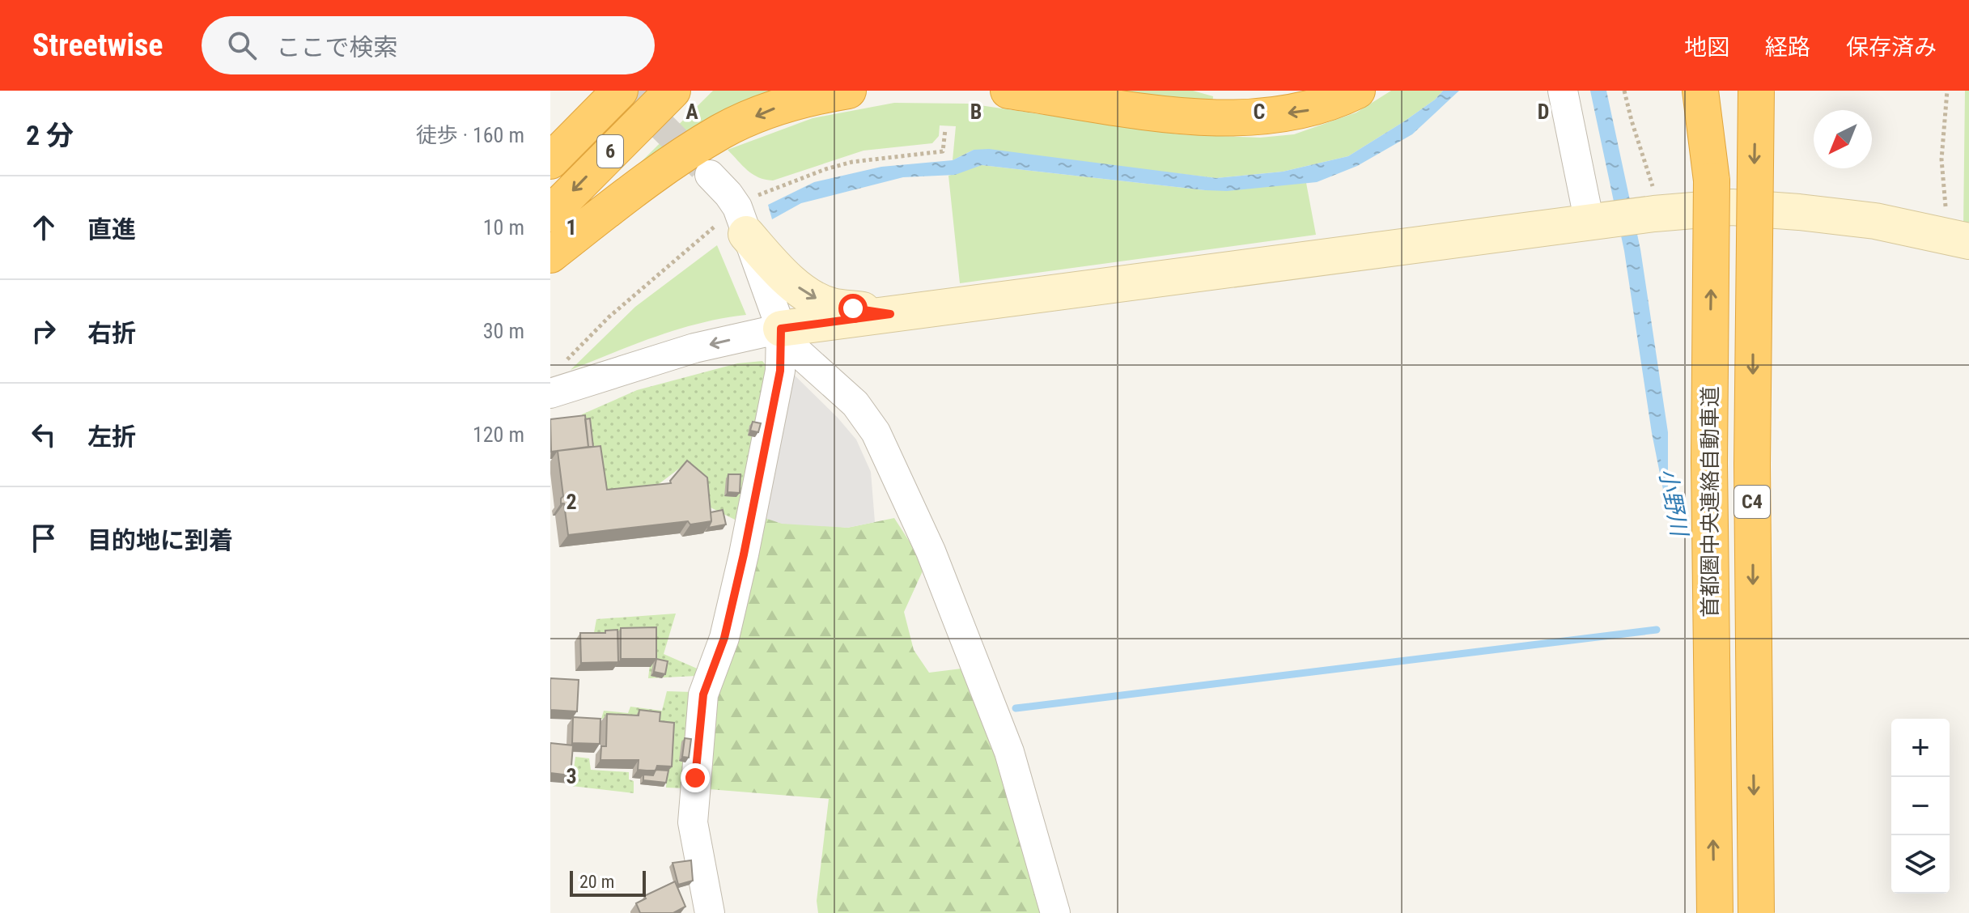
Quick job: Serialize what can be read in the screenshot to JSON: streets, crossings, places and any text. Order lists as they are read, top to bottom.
{
  "streets": {
    "highway": ["6", "首都圏中央連絡自動車道", "C4"]
  },
  "water": ["小野川"],
  "scale_bar": "20 m",
  "north": "bottom left",
  "page": {
    "header": "Streetwise",
    "search": "ここで検索",
    "nav": ["地図", "経路", "保存済み"],
    "heading": ["2 分", "徒歩 · 160 m"],
    "list": [
      ["直進", "10 m"],
      ["右折", "30 m"],
      ["左折", "120 m"],
      "目的地に到着"
    ],
    "map_buttons": ["+", "−"],
    "scale": "20 m"
  },
  "grid": {
    "columns": [
      "A",
      "B",
      "C",
      "D"
    ],
    "rows": ["1", "2", "3"]
  }
}
